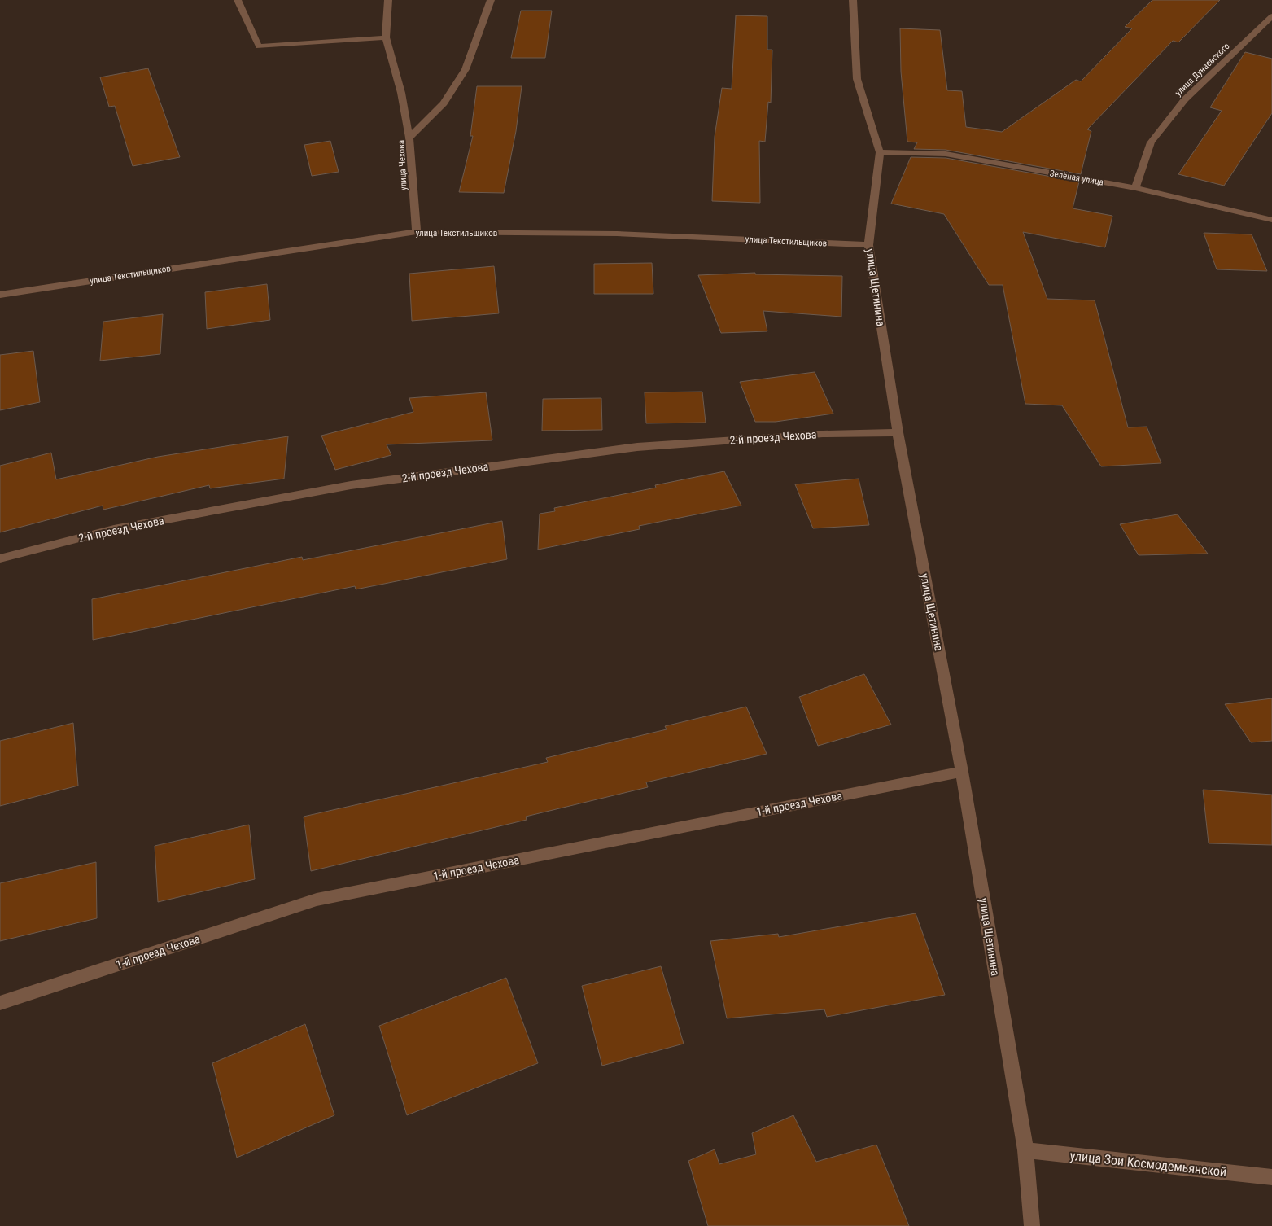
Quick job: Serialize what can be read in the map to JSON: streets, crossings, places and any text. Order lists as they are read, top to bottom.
{
  "streets": {
    "street": [
      "улица Дунаевского",
      "улица Чехова",
      "Зелёная улица",
      "улица Текстильщиков",
      "улица Щетинина",
      "2-й проезд Чехова",
      "1-й проезд Чехова",
      "улица Зои Космодемьянской"
    ]
  },
  "crossings": [
    ["улица Дунаевского", "Зелёная улица"],
    ["улица Чехова", "улица Текстильщиков"],
    ["Зелёная улица", "улица Щетинина"],
    ["улица Текстильщиков", "улица Щетинина"],
    ["улица Щетинина", "2-й проезд Чехова"],
    ["улица Щетинина", "1-й проезд Чехова"],
    ["улица Щетинина", "улица Зои Космодемьянской"]
  ]
}
